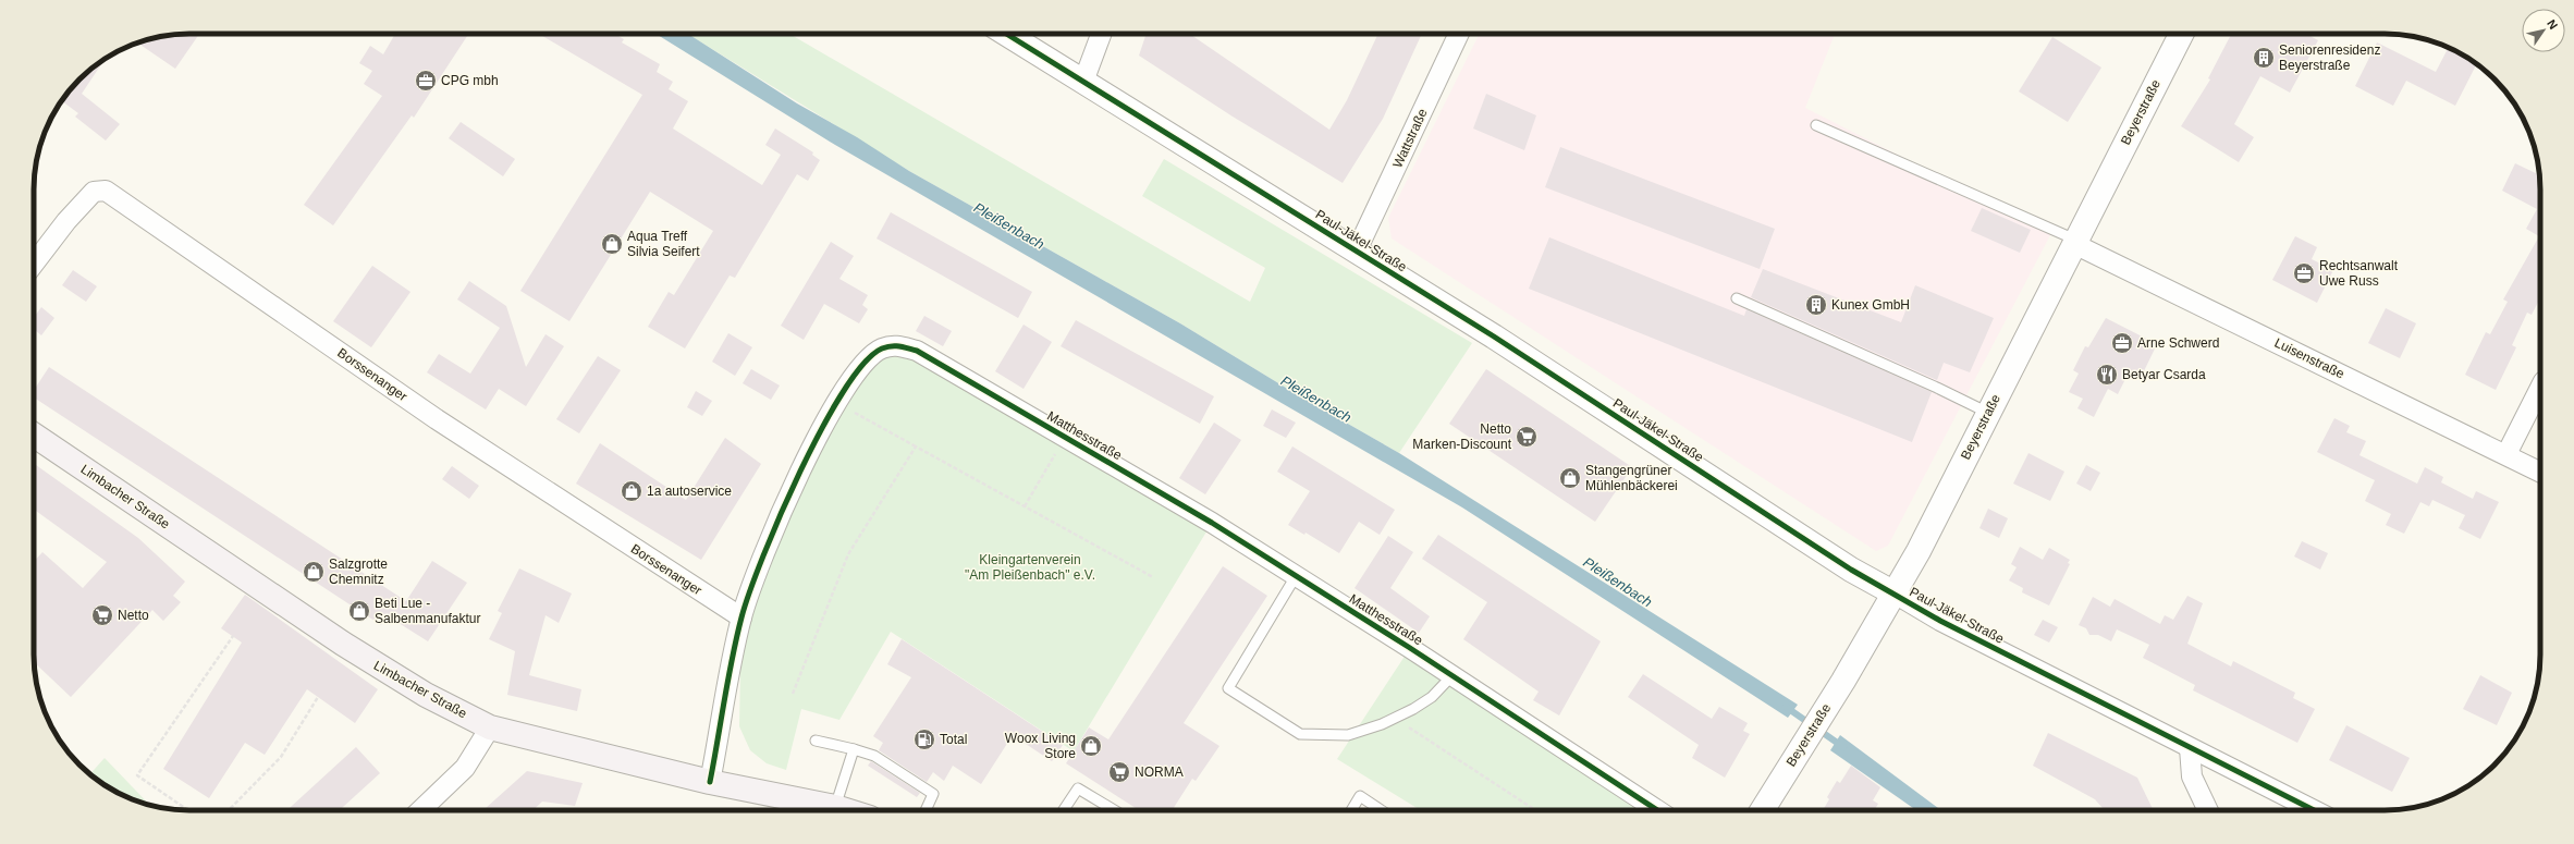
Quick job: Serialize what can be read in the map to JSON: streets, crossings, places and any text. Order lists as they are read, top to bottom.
{
  "streets": {
    "main road": ["Limbacher Straße"],
    "street": [
      "Beyerstraße",
      "Wattstraße",
      "Paul-Jäkel-Straße",
      "Luisenstraße",
      "Borssenanger",
      "Matthesstraße"
    ]
  },
  "crossings": [
    ["Beyerstraße", "Paul-Jäkel-Straße"],
    ["Beyerstraße", "Luisenstraße"],
    ["Wattstraße", "Paul-Jäkel-Straße"],
    ["Borssenanger", "Matthesstraße"],
    ["Matthesstraße", "Limbacher Straße"]
  ],
  "water": ["Pleißenbach"],
  "parks": ["Kleingartenverein \"Am Pleißenbach\" e.V."],
  "places": {
    "building": ["Seniorenresidenz Beyerstraße", "Kunex GmbH"],
    "office": ["CPG mbh", "Rechtsanwalt Uwe Russ", "Arne Schwerd"],
    "shop": [
      "Aqua Treff Silvia Seifert",
      "Stangengrüner Mühlenbäckerei",
      "1a autoservice",
      "Salzgrotte Chemnitz",
      "Beti Lue - Salbenmanufaktur",
      "Woox Living Store"
    ],
    "restaurant": ["Betyar Csarda"],
    "supermarket": ["Netto Marken-Discount", "Netto", "NORMA"],
    "fuel station": ["Total"]
  },
  "north": "top right"
}
